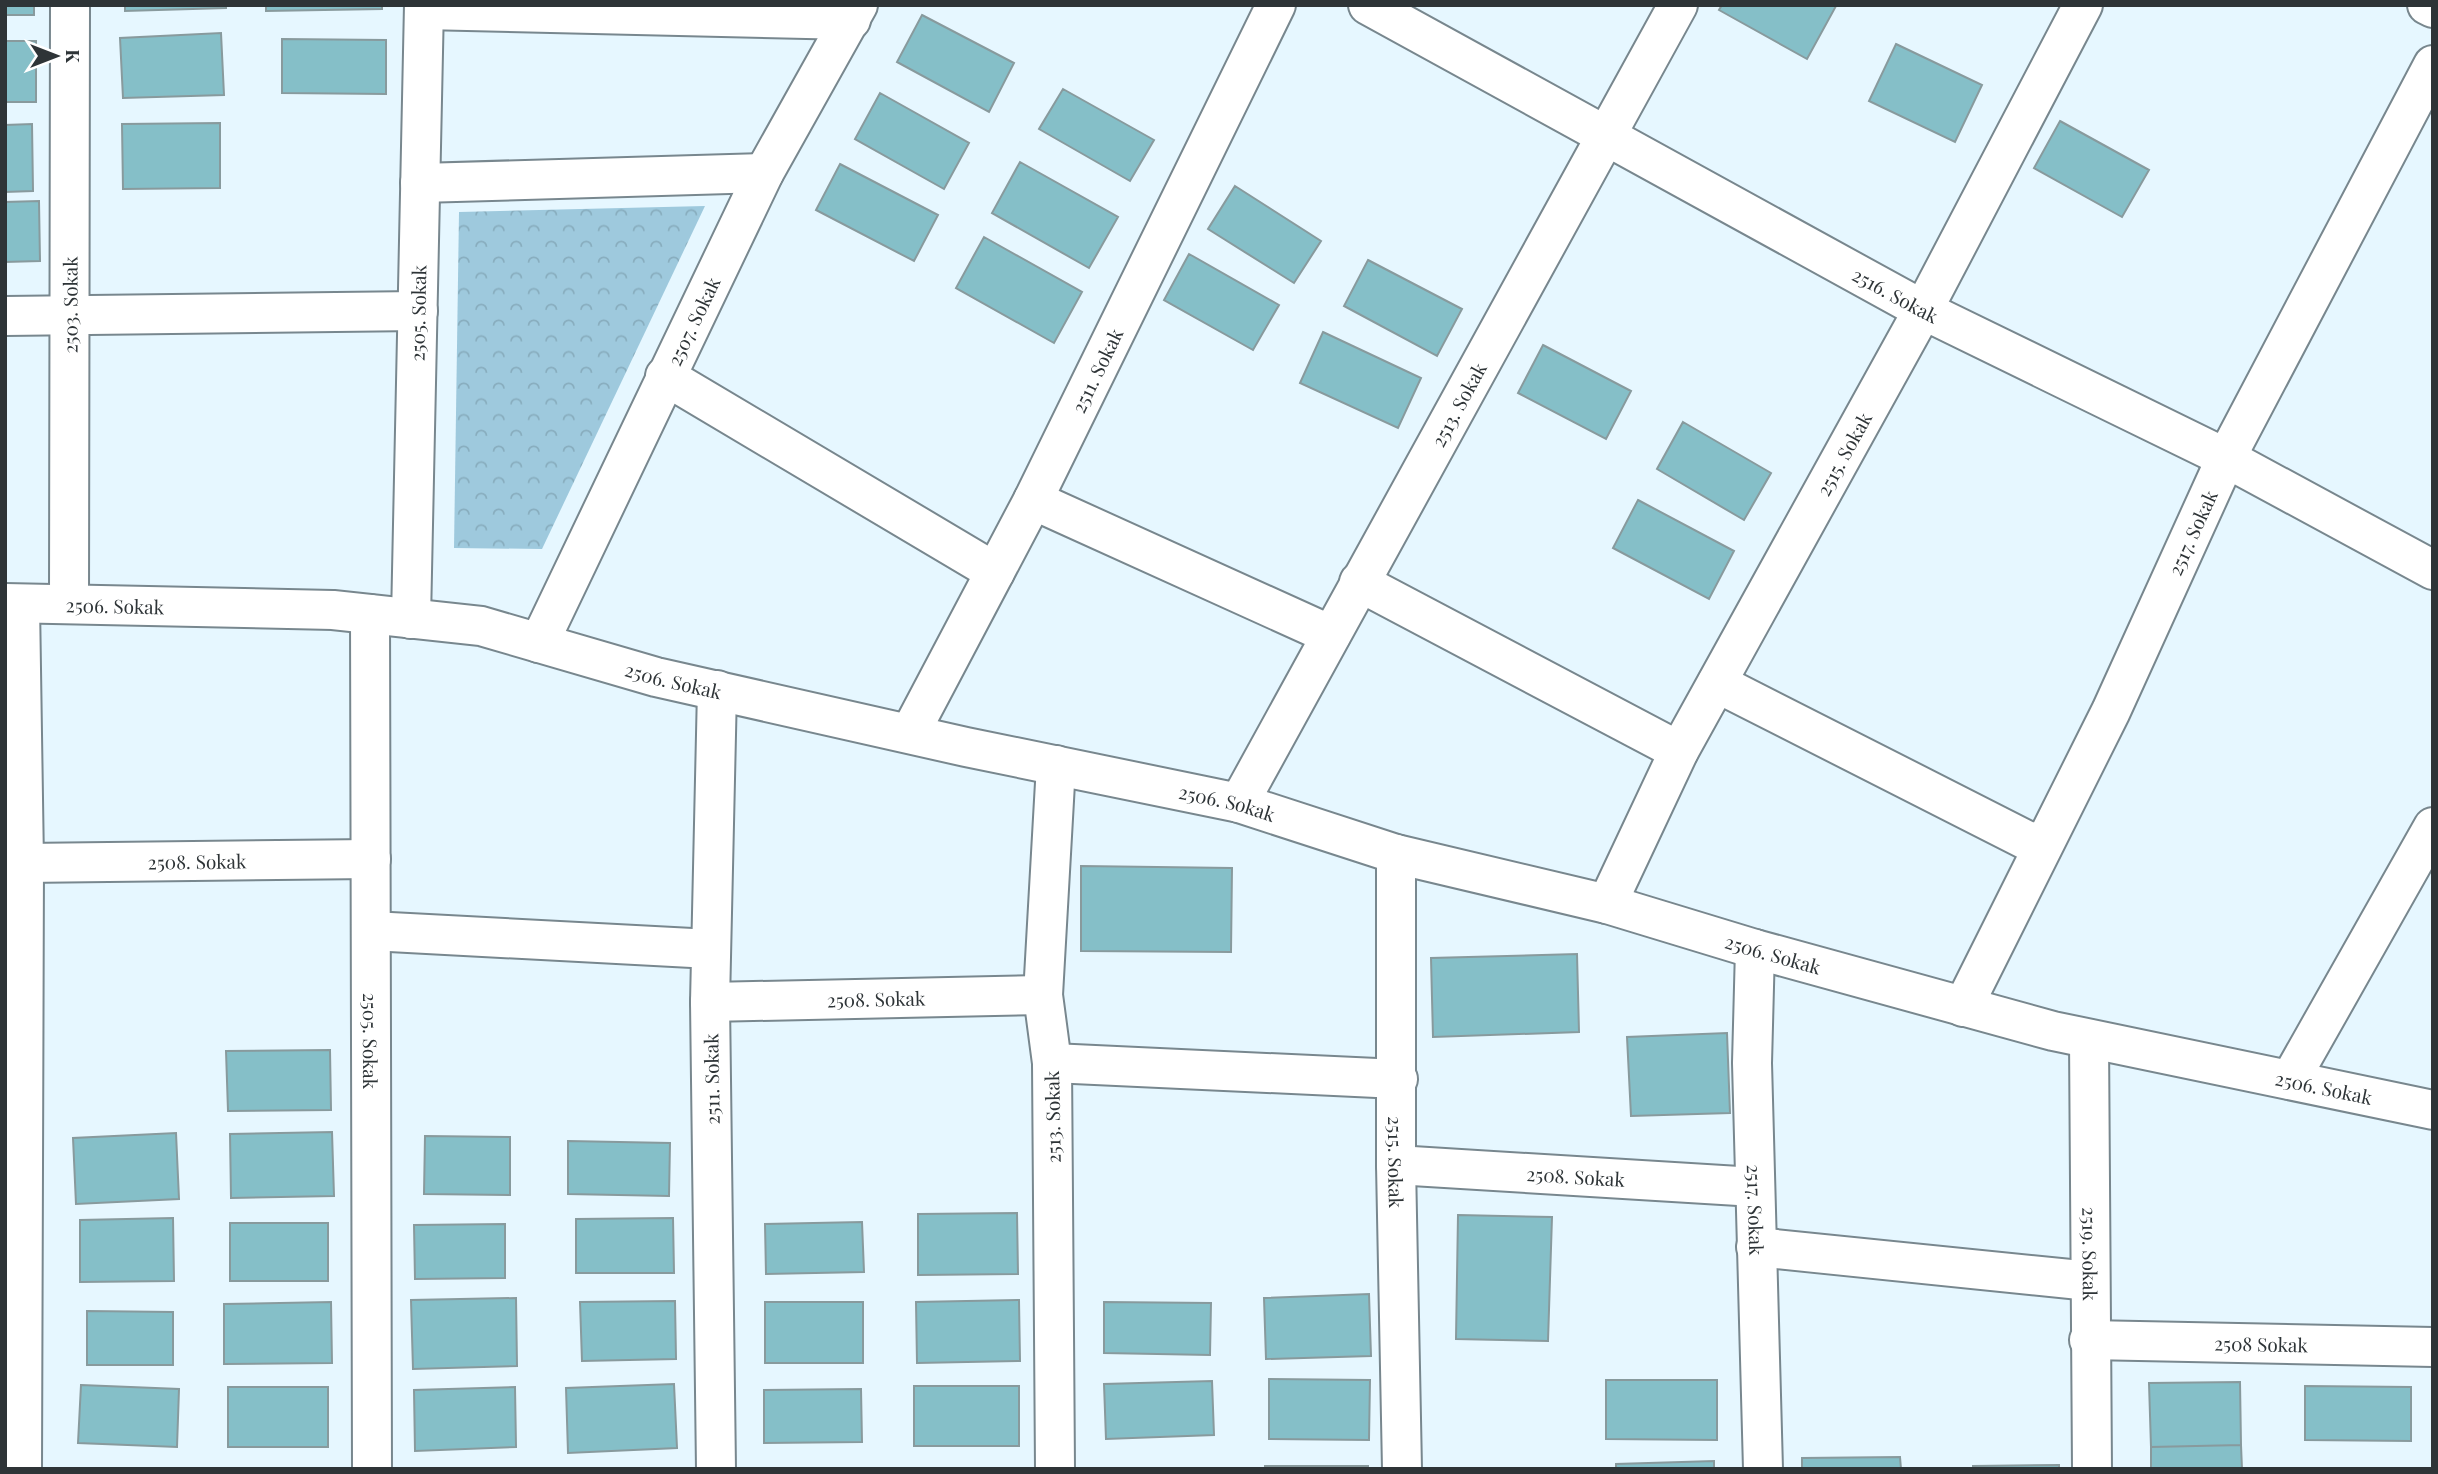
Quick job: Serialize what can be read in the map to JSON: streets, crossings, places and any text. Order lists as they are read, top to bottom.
{
  "streets": {
    "street": [
      "2516. Sokak",
      "2503. Sokak",
      "2505. Sokak",
      "2507. Sokak",
      "2511. Sokak",
      "2513. Sokak",
      "2515. Sokak",
      "2517. Sokak",
      "2506. Sokak",
      "2508. Sokak",
      "2519. Sokak",
      "2508 Sokak"
    ]
  },
  "crossings": [
    ["2516. Sokak", "2513. Sokak"],
    ["2516. Sokak", "2515. Sokak"],
    ["2516. Sokak", "2517. Sokak"],
    ["2503. Sokak", "2506. Sokak"],
    ["2505. Sokak", "2506. Sokak"],
    ["2505. Sokak", "2508. Sokak"],
    ["2507. Sokak", "2506. Sokak"],
    ["2511. Sokak", "2506. Sokak"],
    ["2511. Sokak", "2508. Sokak"],
    ["2513. Sokak", "2506. Sokak"],
    ["2513. Sokak", "2508. Sokak"],
    ["2515. Sokak", "2506. Sokak"],
    ["2515. Sokak", "2508. Sokak"],
    ["2517. Sokak", "2506. Sokak"],
    ["2517. Sokak", "2508. Sokak"],
    ["2506. Sokak", "2519. Sokak"],
    ["2519. Sokak", "2508 Sokak"]
  ],
  "north": "right"
}
